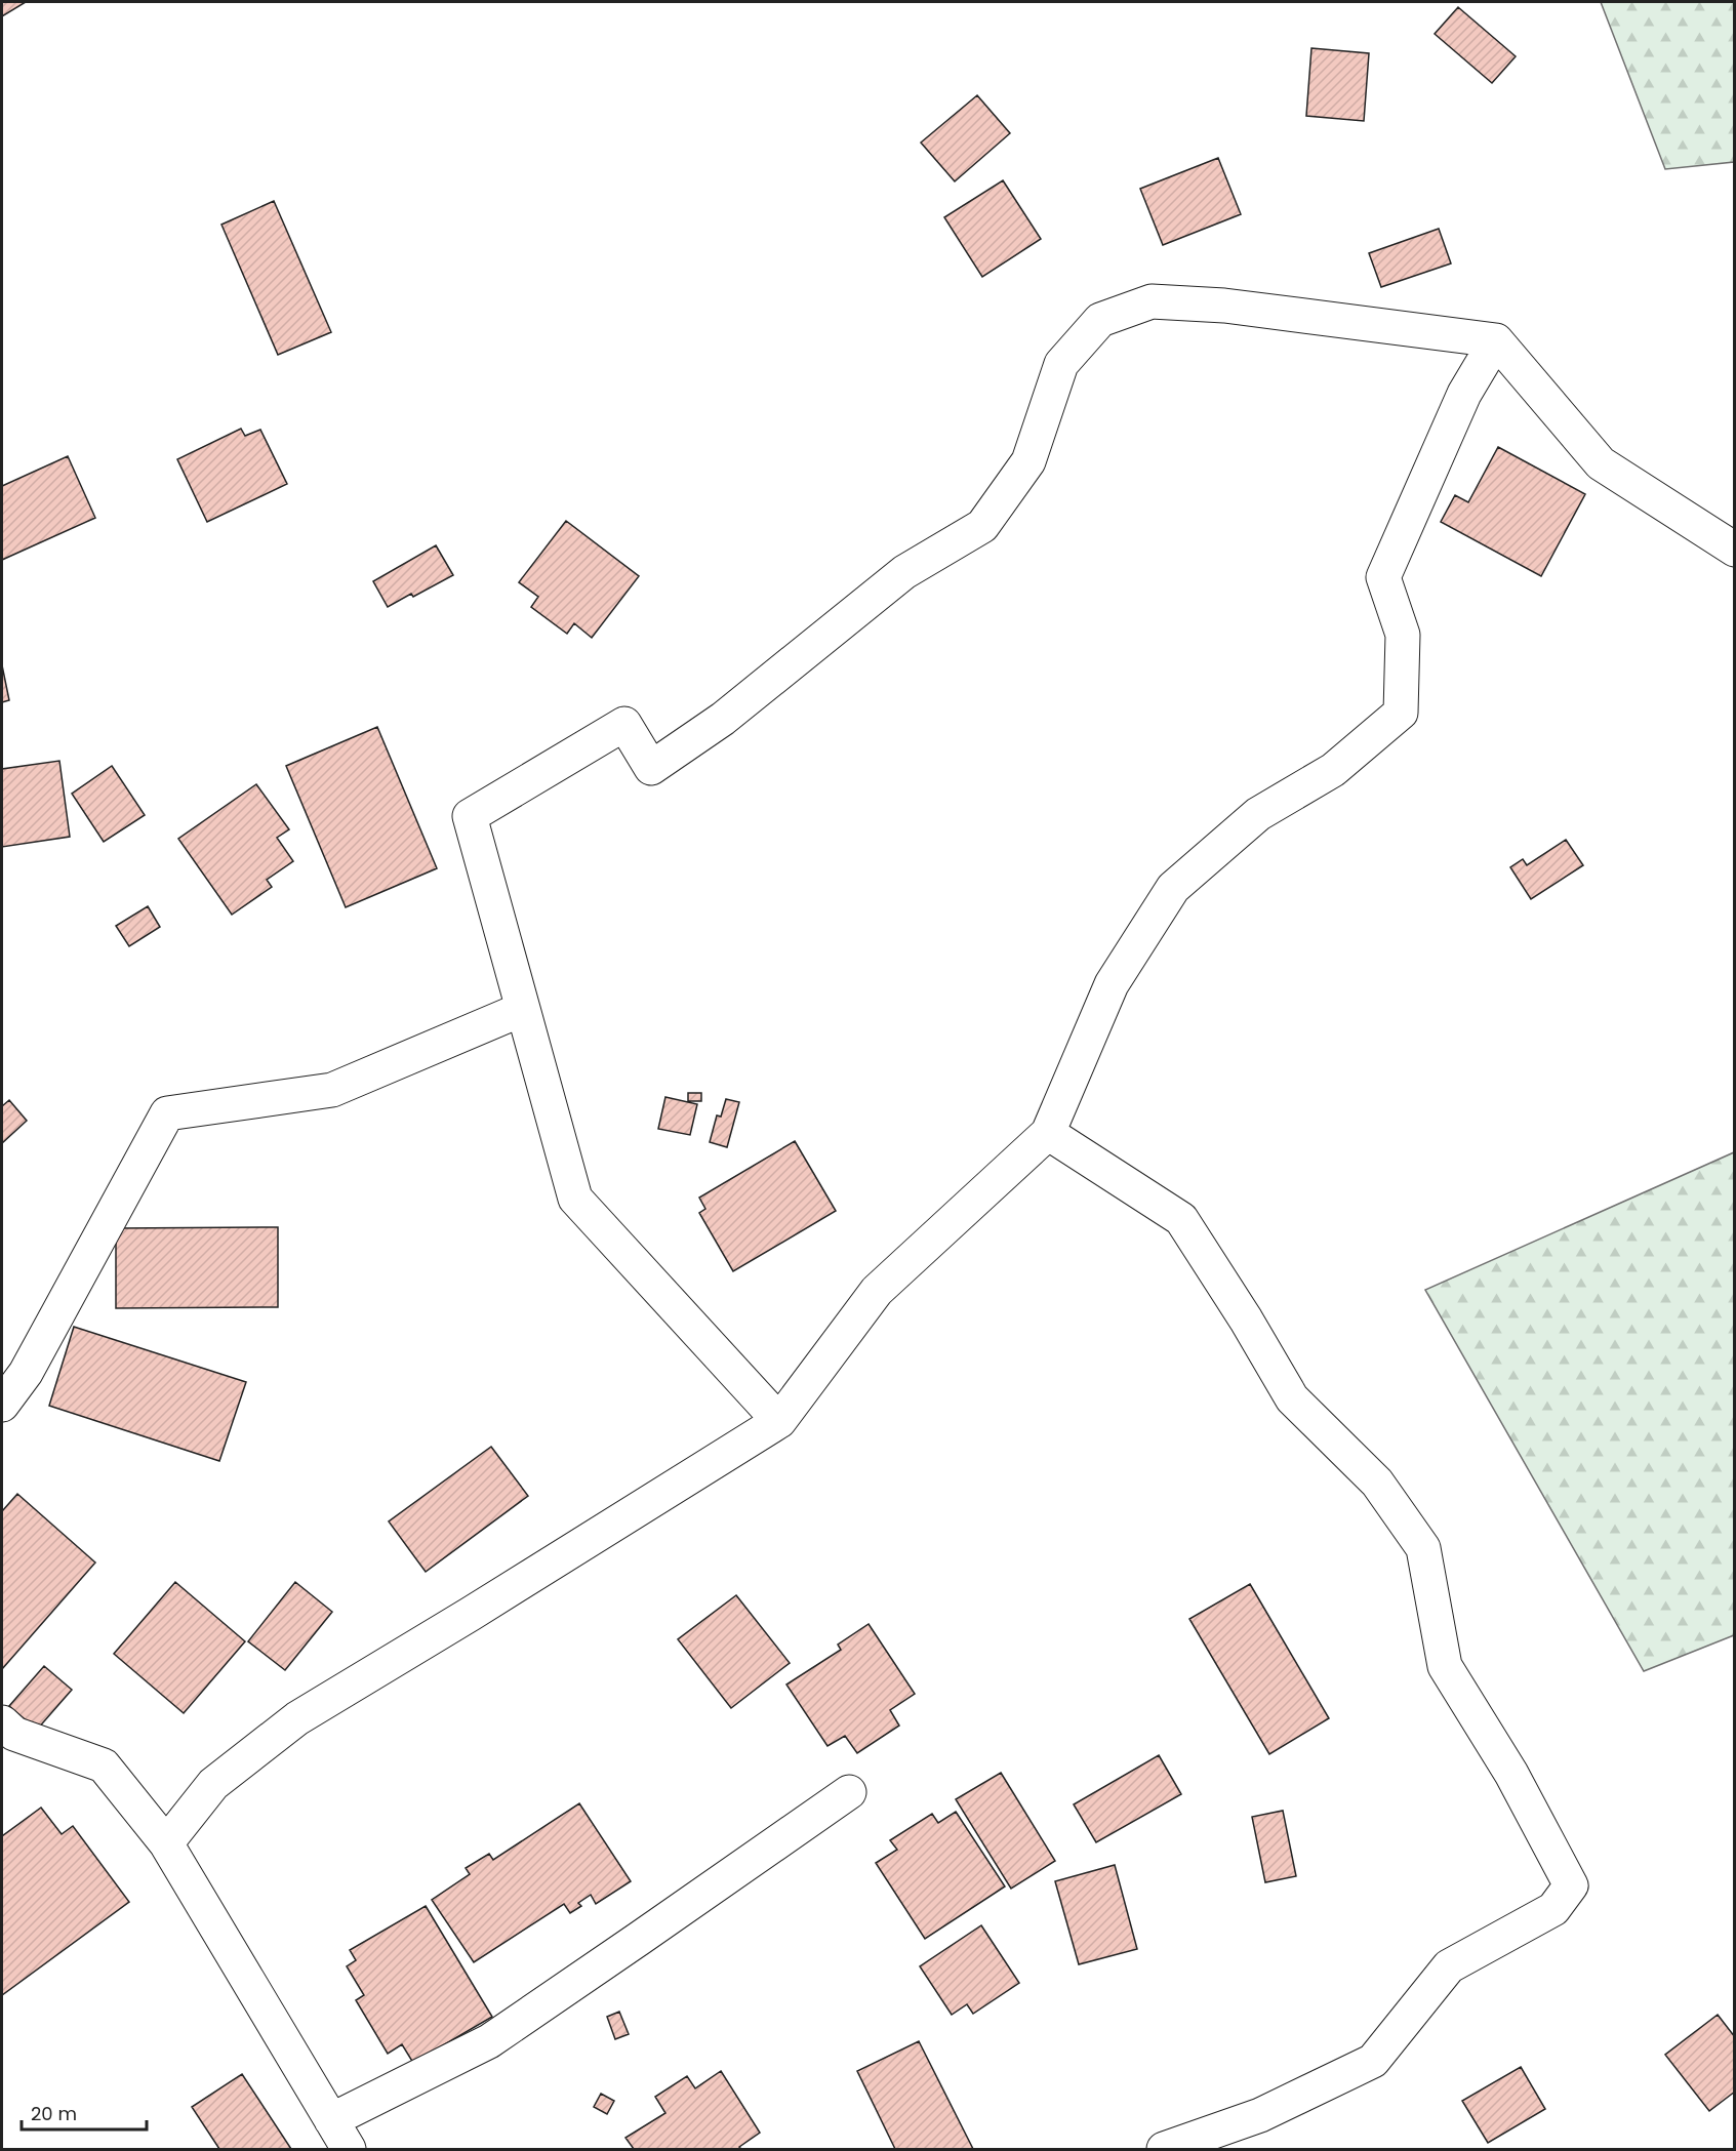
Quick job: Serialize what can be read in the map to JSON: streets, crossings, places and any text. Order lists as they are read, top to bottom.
{
  "scale_bar": "20 m"
}
